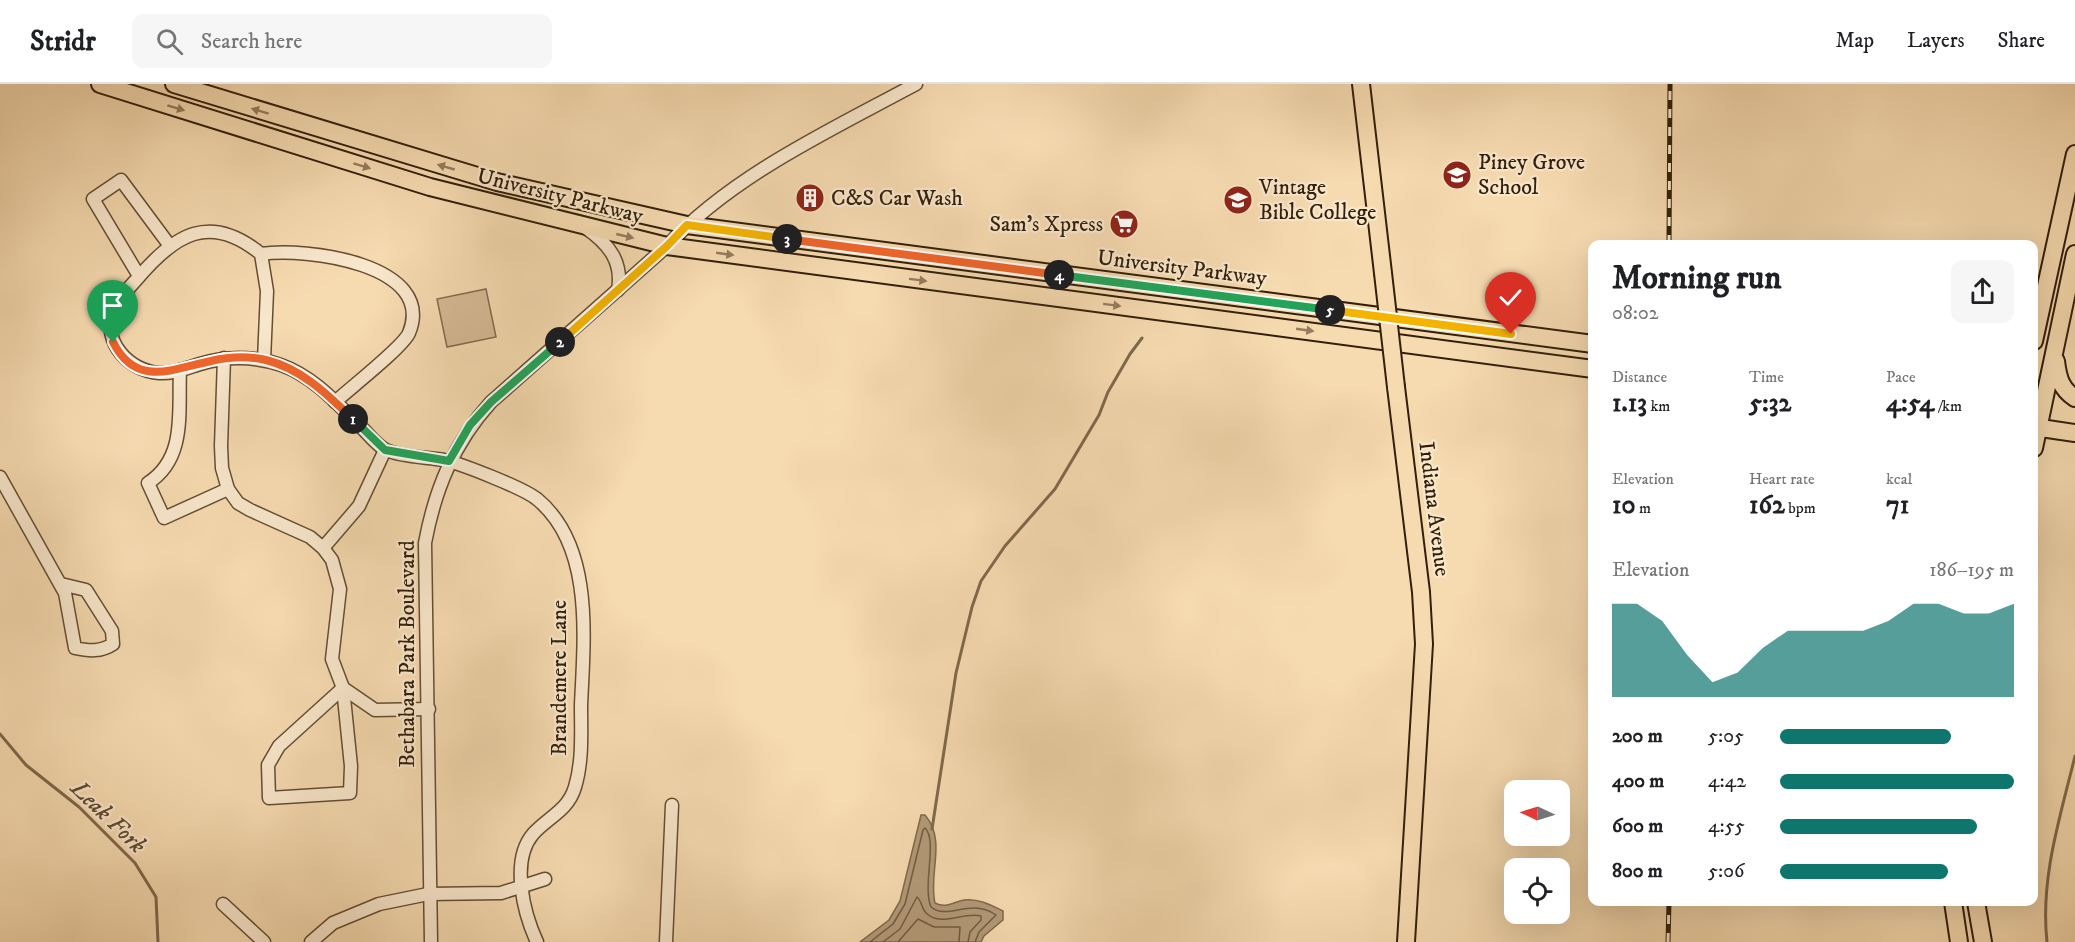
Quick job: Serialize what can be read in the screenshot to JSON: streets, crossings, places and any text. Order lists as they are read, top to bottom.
{
  "streets": {
    "main road": ["University Parkway", "Indiana Avenue"],
    "street": ["Bethabara Park Boulevard", "Brandemere Lane"]
  },
  "crossings": [
    ["University Parkway", "Bethabara Park Boulevard"],
    ["Bethabara Park Boulevard", "Brandemere Lane"]
  ],
  "water": ["Leak Fork"],
  "places": {
    "school or university": ["Piney Grove School", "Vintage Bible College"],
    "building": ["C&S Car Wash"],
    "supermarket": ["Sam's Xpress"]
  },
  "north": "left",
  "page": {
    "header": "Stridr",
    "search": "Search here",
    "nav": ["Map", "Layers", "Share"],
    "pins": [
      "3",
      "4",
      "5",
      "2",
      "1"
    ],
    "heading": ["Morning run", "08:02"],
    "stats": [
      ["Distance", "1.13 km"],
      ["Time", "5:32"],
      ["Pace", "4:54 /km"],
      ["Elevation", "10 m"],
      ["Heart rate", "162 bpm"],
      ["kcal", "71"]
    ],
    "chart": ["Elevation", "186–195 m"],
    "list": [
      {
        "name": "200 m",
        "note": "5:05"
      },
      {
        "name": "400 m",
        "note": "4:42"
      },
      {
        "name": "600 m",
        "note": "4:55"
      },
      {
        "name": "800 m",
        "note": "5:06"
      }
    ]
  }
}
